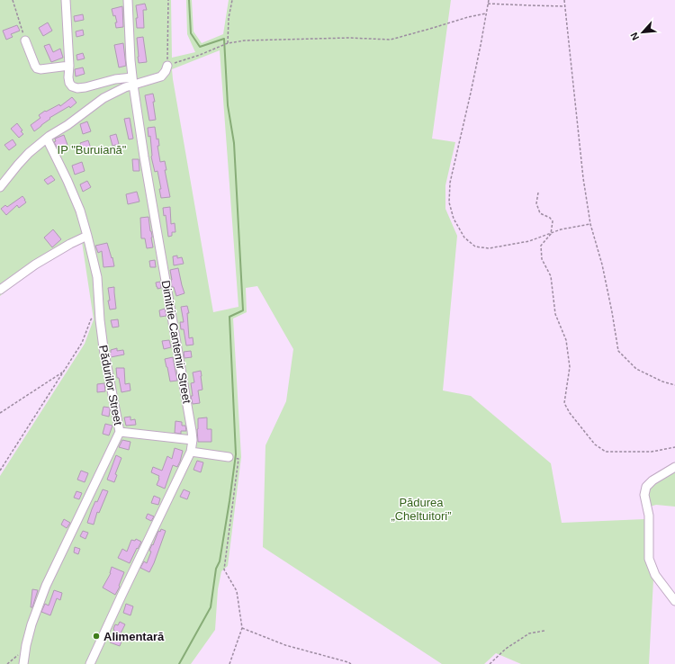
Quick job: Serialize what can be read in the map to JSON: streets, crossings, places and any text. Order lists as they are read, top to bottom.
{
  "streets": {
    "street": ["Dimitrie Cantemir Street", "Pădurilor Street"]
  },
  "parks": ["IP \"Buruiană\"", "Pădurea „Cheltuitori”"],
  "places": ["Alimentară"],
  "north": "bottom left"
}
